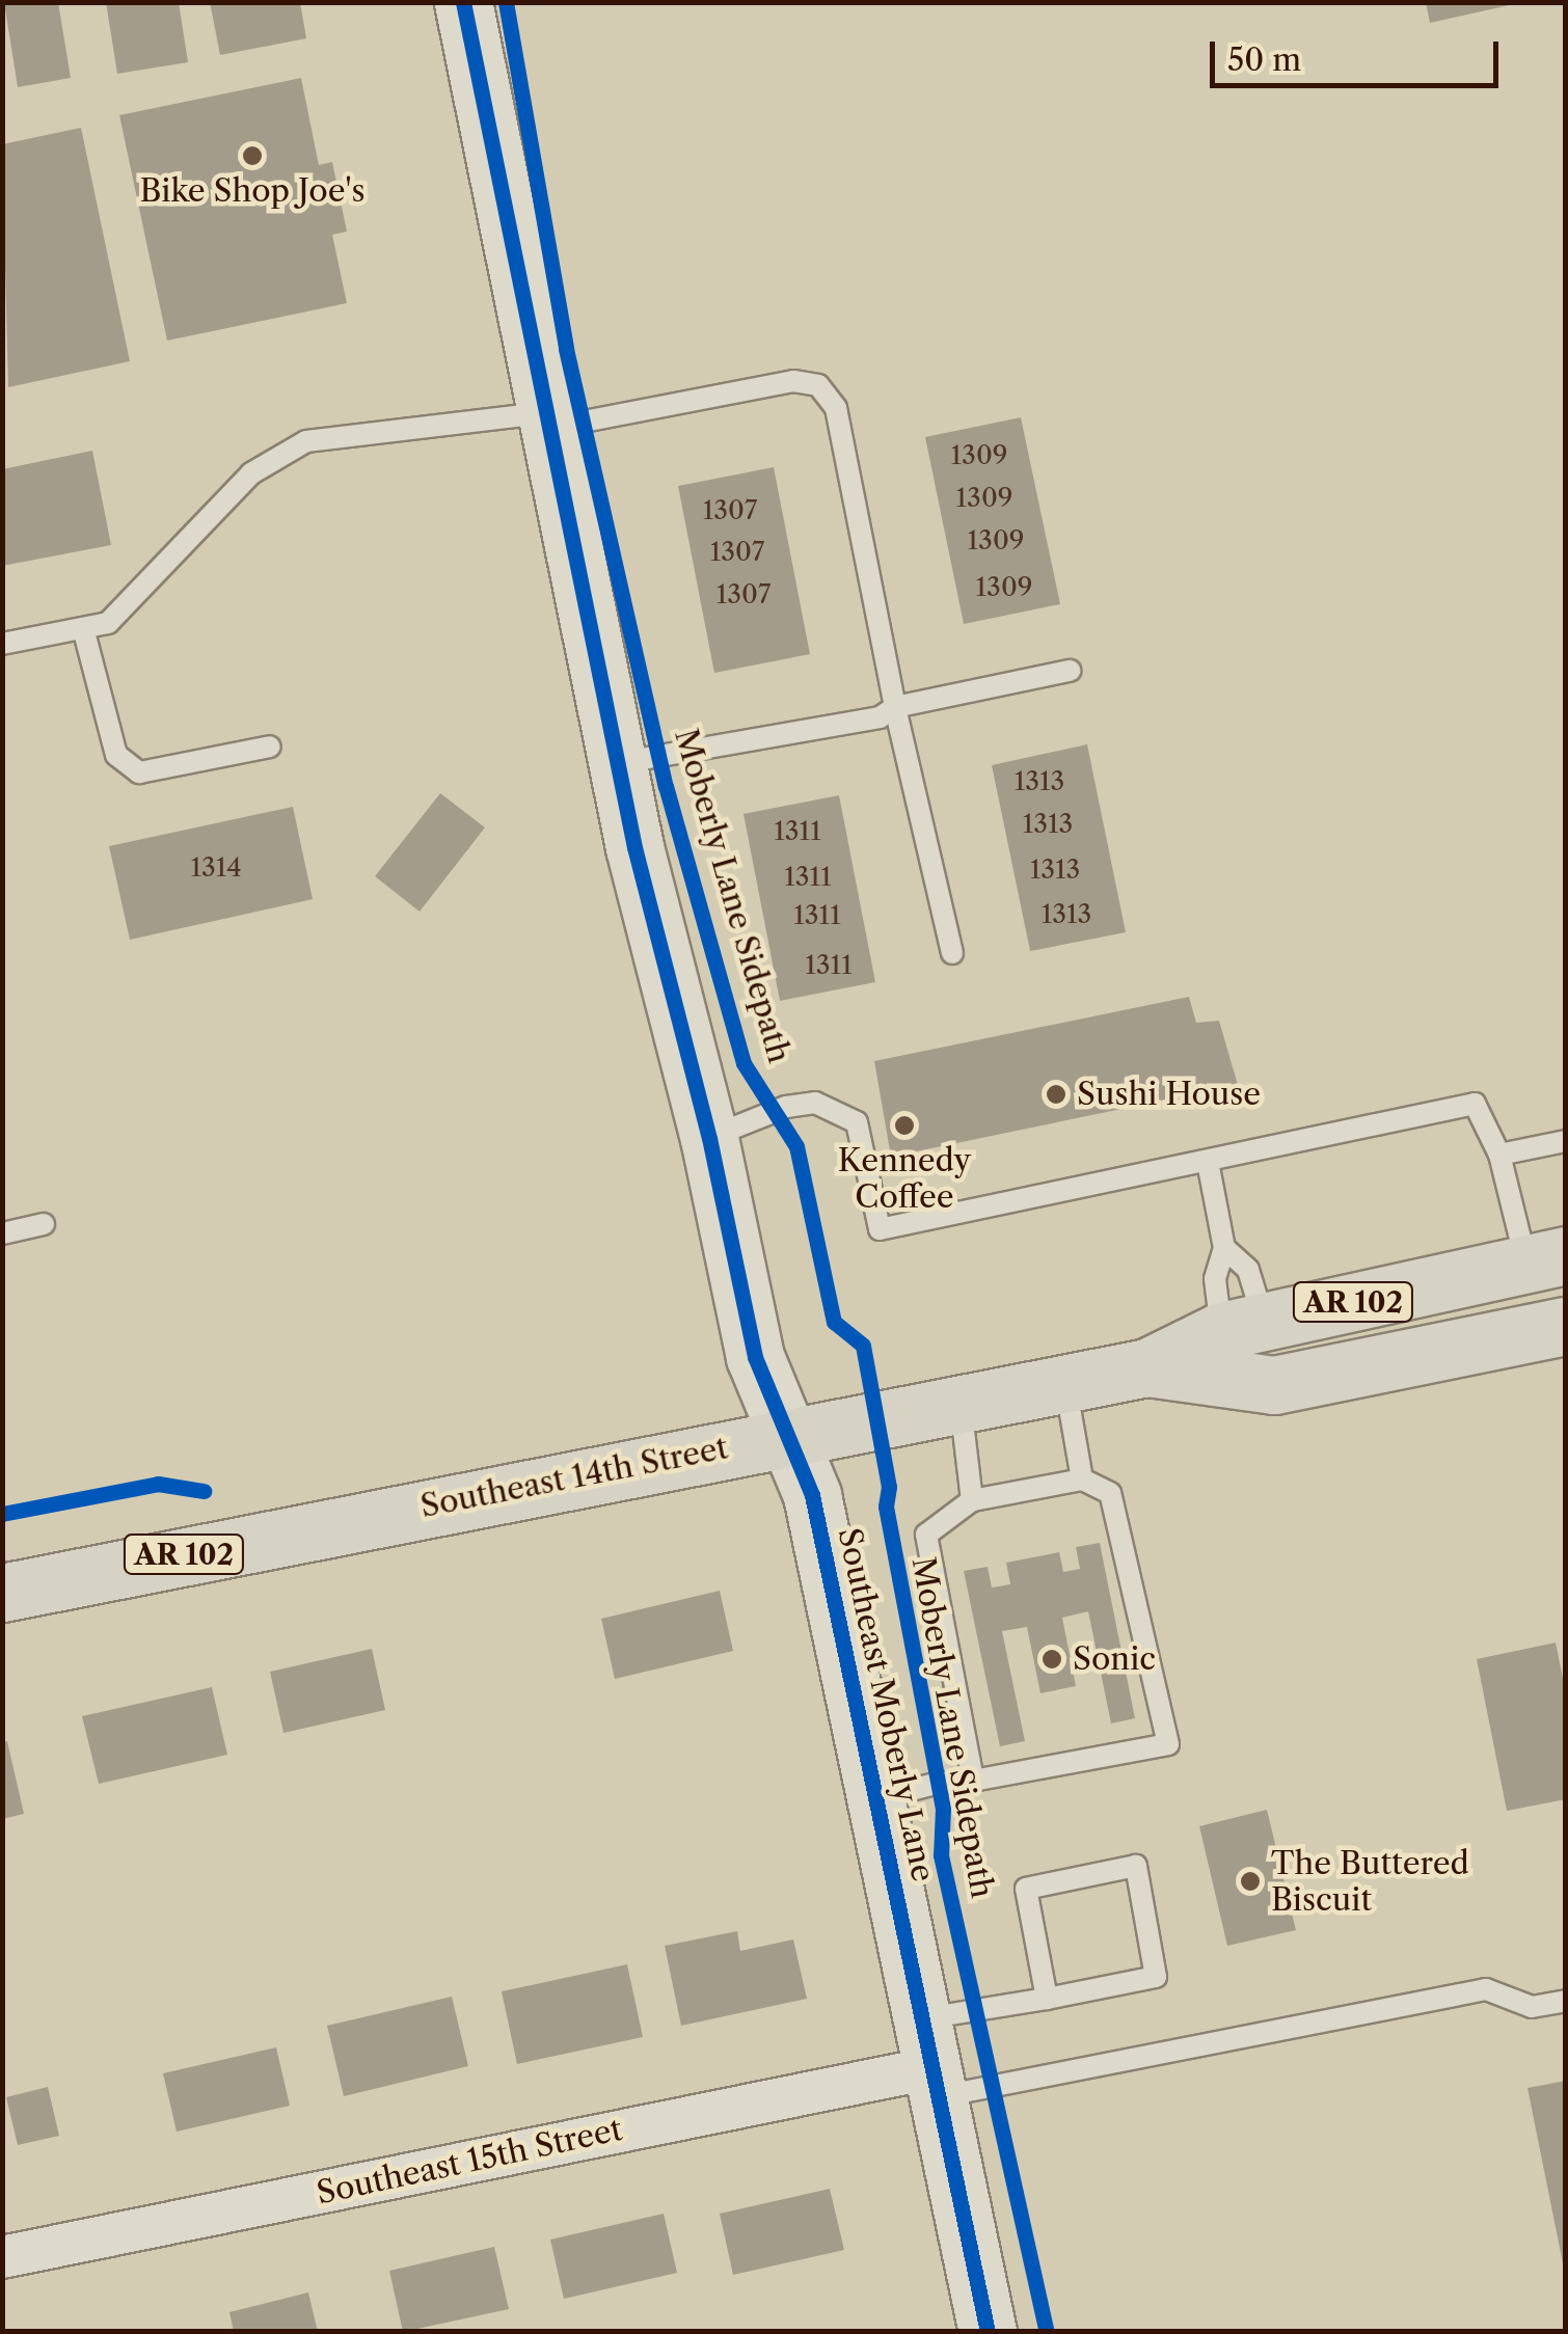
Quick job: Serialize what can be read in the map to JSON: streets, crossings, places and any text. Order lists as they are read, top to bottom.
{
  "streets": {
    "main road": ["AR 102", "Southeast 14th Street"],
    "street": ["Southeast Moberly Lane", "Southeast 15th Street"],
    "cycle path": ["Moberly Lane Sidepath"]
  },
  "crossings": [
    ["Southeast 14th Street", "Southeast Moberly Lane"],
    ["Southeast Moberly Lane", "Southeast 15th Street"]
  ],
  "places": [
    "Bike Shop Joe's",
    "Sushi House",
    "Kennedy Coffee",
    "Sonic",
    "The Buttered Biscuit"
  ],
  "house_numbers": [
    "1309",
    "1309",
    "1307",
    "1309",
    "1307",
    "1309",
    "1307",
    "1313",
    "1313",
    "1311",
    "1314",
    "1313",
    "1311",
    "1313",
    "1311",
    "1311"
  ],
  "scale_bar": "50 m"
}
